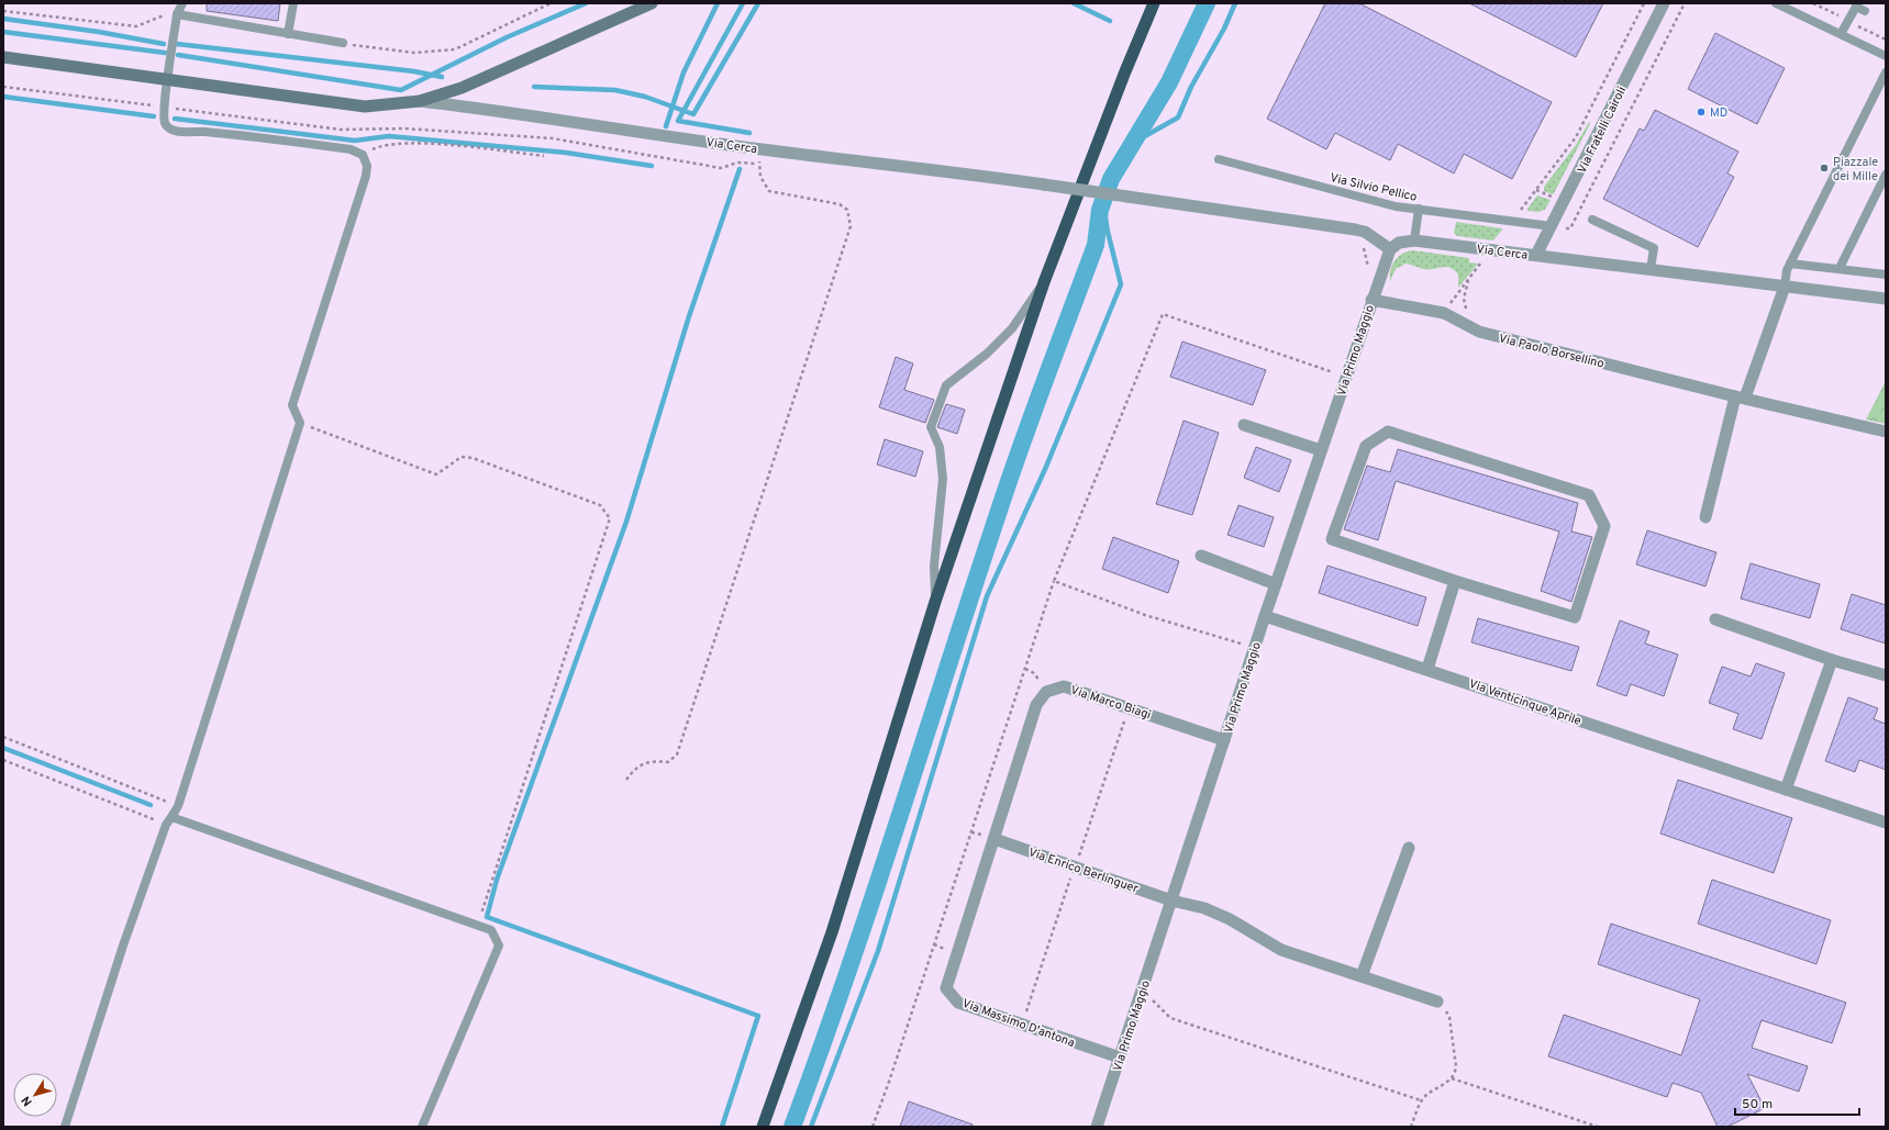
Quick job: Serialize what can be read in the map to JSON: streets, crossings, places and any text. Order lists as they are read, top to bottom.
{
  "streets": {
    "street": [
      "Via Fratelli Cairoli",
      "Via Cerca",
      "Via Primo Maggio",
      "Via Paolo Borsellino",
      "Via Marco Biagi",
      "Via Venticinque Aprile",
      "Via Enrico Berlinguer",
      "Via Massimo D'antona"
    ],
    "lane": ["Via Silvio Pellico"]
  },
  "crossings": [
    ["Via Fratelli Cairoli", "Via Cerca"],
    ["Via Fratelli Cairoli", "Via Silvio Pellico"],
    ["Via Cerca", "Via Primo Maggio"],
    ["Via Primo Maggio", "Via Paolo Borsellino"],
    ["Via Primo Maggio", "Via Marco Biagi"],
    ["Via Primo Maggio", "Via Venticinque Aprile"],
    ["Via Primo Maggio", "Via Enrico Berlinguer"],
    ["Via Primo Maggio", "Via Massimo D'antona"],
    ["Via Enrico Berlinguer", "Via Massimo D'antona"]
  ],
  "places": ["MD", "Piazzale dei Mille"],
  "scale_bar": "50 m",
  "north": "bottom left"
}
